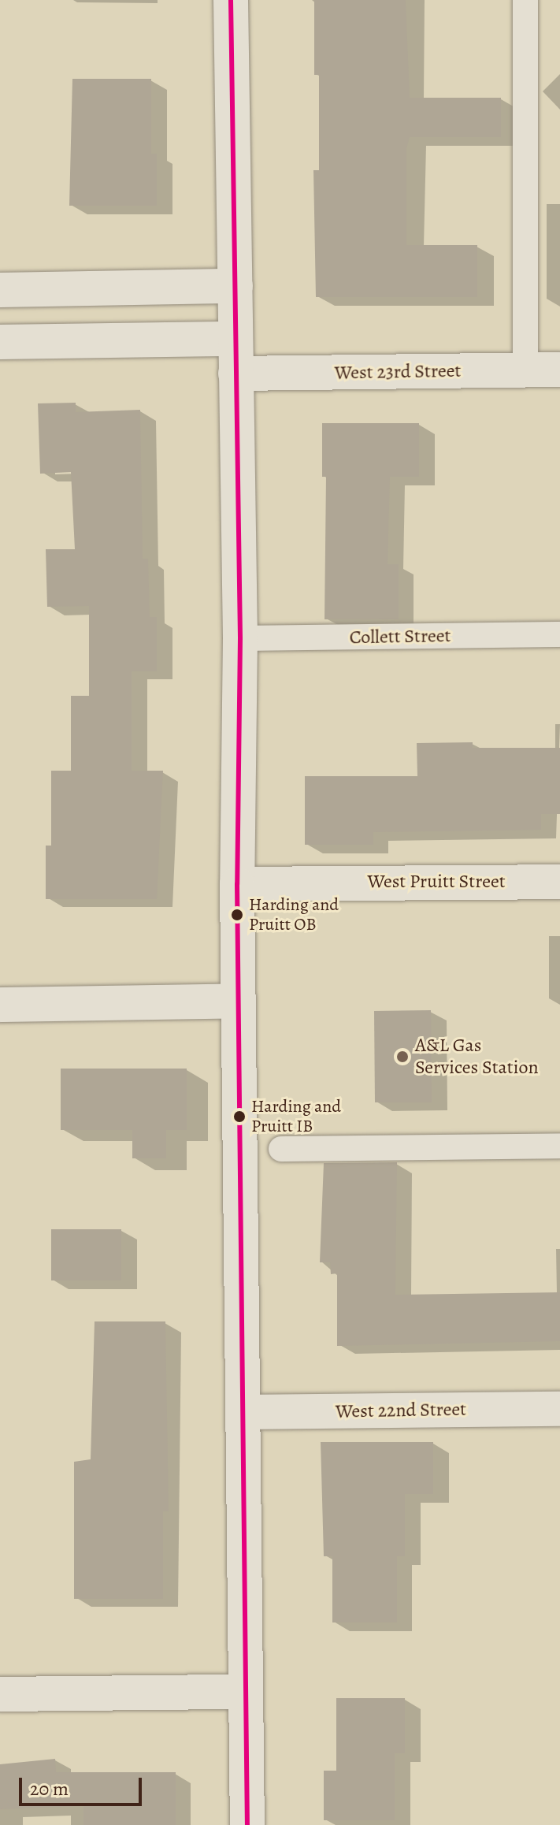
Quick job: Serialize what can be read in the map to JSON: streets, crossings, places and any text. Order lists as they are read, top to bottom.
{
  "streets": {
    "street": ["West 23rd Street", "West Pruitt Street", "West 22nd Street"],
    "lane": ["Collett Street"]
  },
  "places": ["Harding and Pruitt OB", "A&L Gas Services Station", "Harding and Pruitt IB"],
  "scale_bar": "20 m"
}
